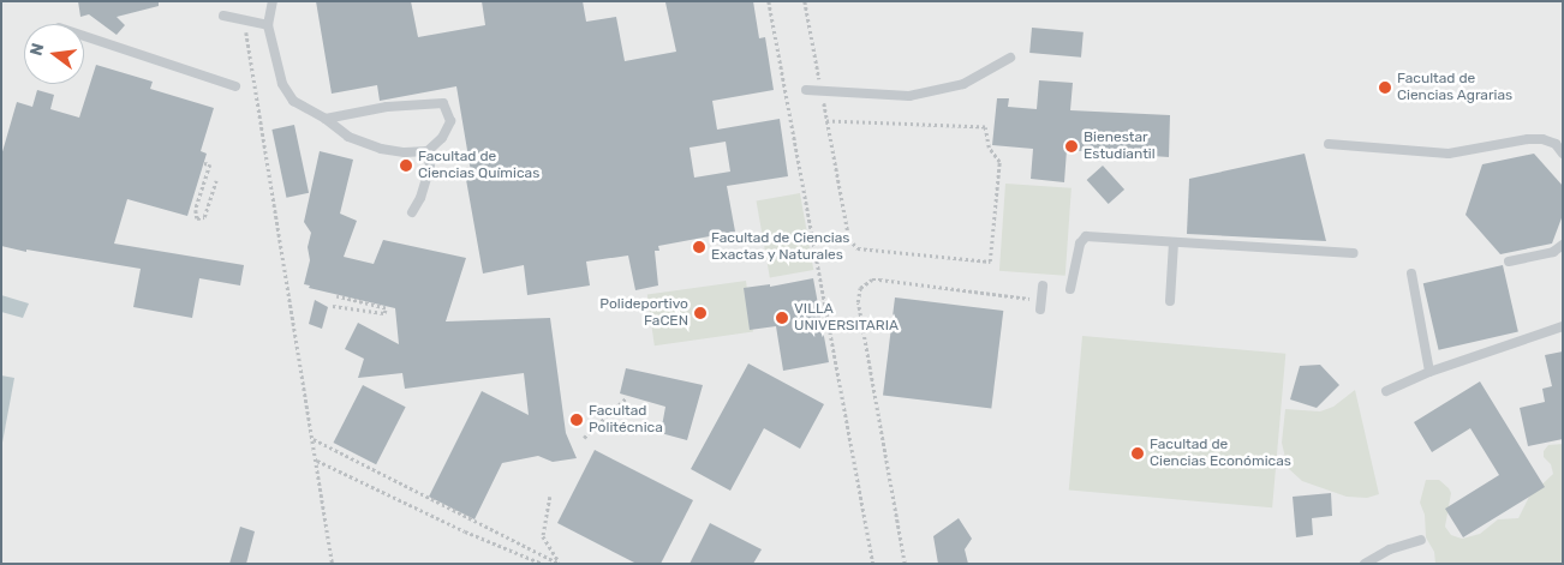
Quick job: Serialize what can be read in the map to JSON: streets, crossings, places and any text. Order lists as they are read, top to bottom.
{
  "places": [
    "Facultad de Ciencias Agrarias",
    "Bienestar Estudiantil",
    "Facultad de Ciencias Químicas",
    "Facultad de Ciencias Exactas y Naturales",
    "Polideportivo FaCEN",
    "VILLA UNIVERSITARIA",
    "Facultad Politécnica",
    "Facultad de Ciencias Económicas"
  ],
  "north": "left"
}
